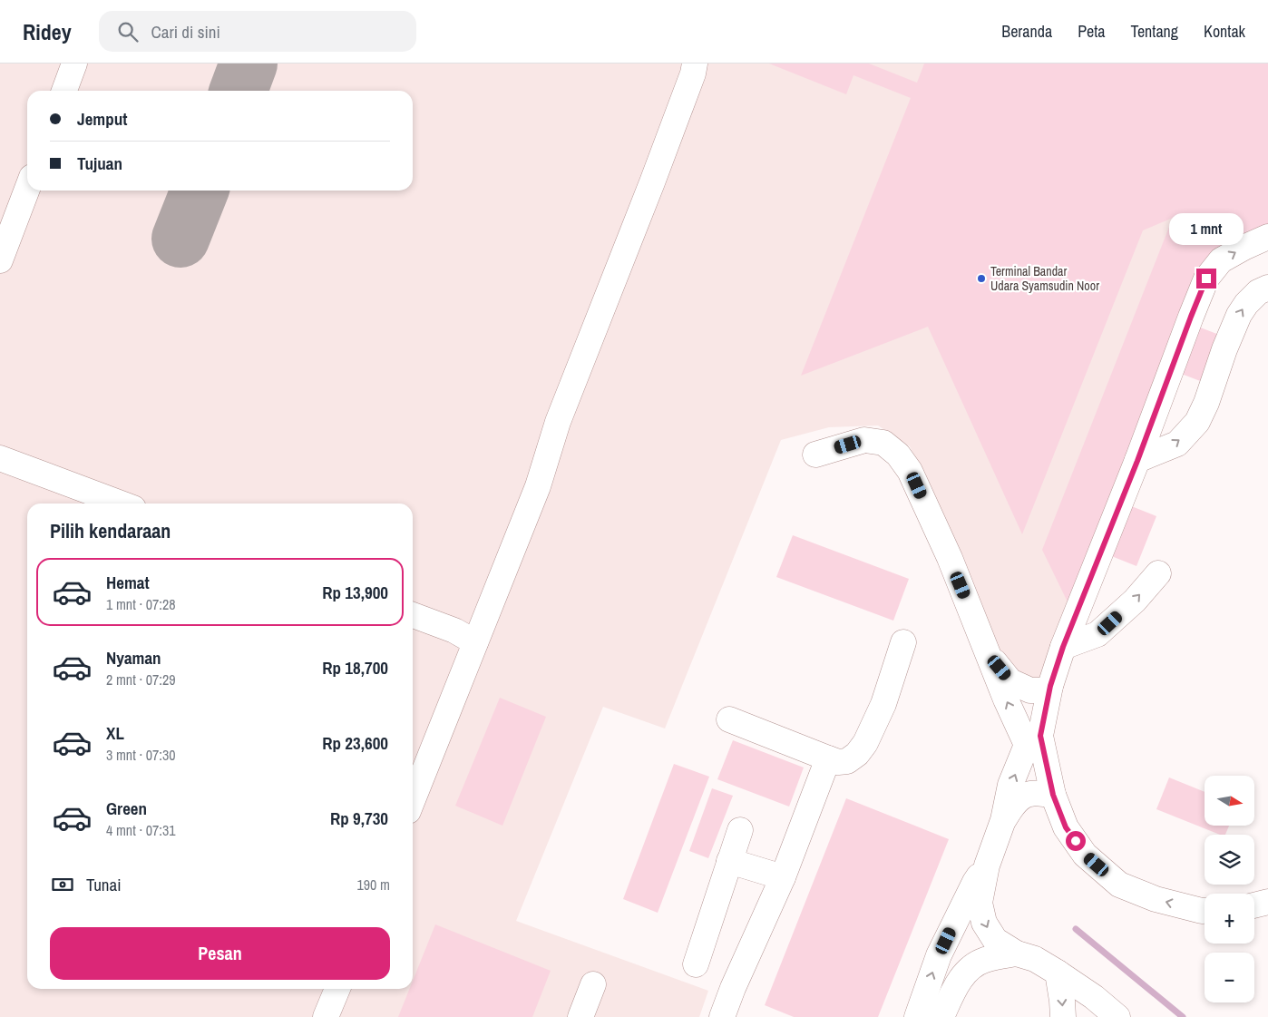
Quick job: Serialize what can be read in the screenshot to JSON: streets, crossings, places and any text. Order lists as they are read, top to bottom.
{
  "places": ["Terminal Bandar Udara Syamsudin Noor"],
  "north": "right",
  "page": {
    "header": "Ridey",
    "search": "Cari di sini",
    "nav": [
      "Beranda",
      "Peta",
      "Tentang",
      "Kontak"
    ],
    "banner": ["Jemput", "Tujuan"],
    "bubble": "1 mnt",
    "heading": "Pilih kendaraan",
    "list": [
      {
        "name": "Hemat",
        "note": "1 mnt · 07:28",
        "value": "Rp 13,900"
      },
      {
        "name": "Nyaman",
        "note": "2 mnt · 07:29",
        "value": "Rp 18,700"
      },
      {
        "name": "XL",
        "note": "3 mnt · 07:30",
        "value": "Rp 23,600"
      },
      {
        "name": "Green",
        "note": "4 mnt · 07:31",
        "value": "Rp 9,730"
      }
    ],
    "map_buttons": ["+", "−"],
    "pay": ["Tunai", "190 m"],
    "buttons": "Pesan"
  }
}
